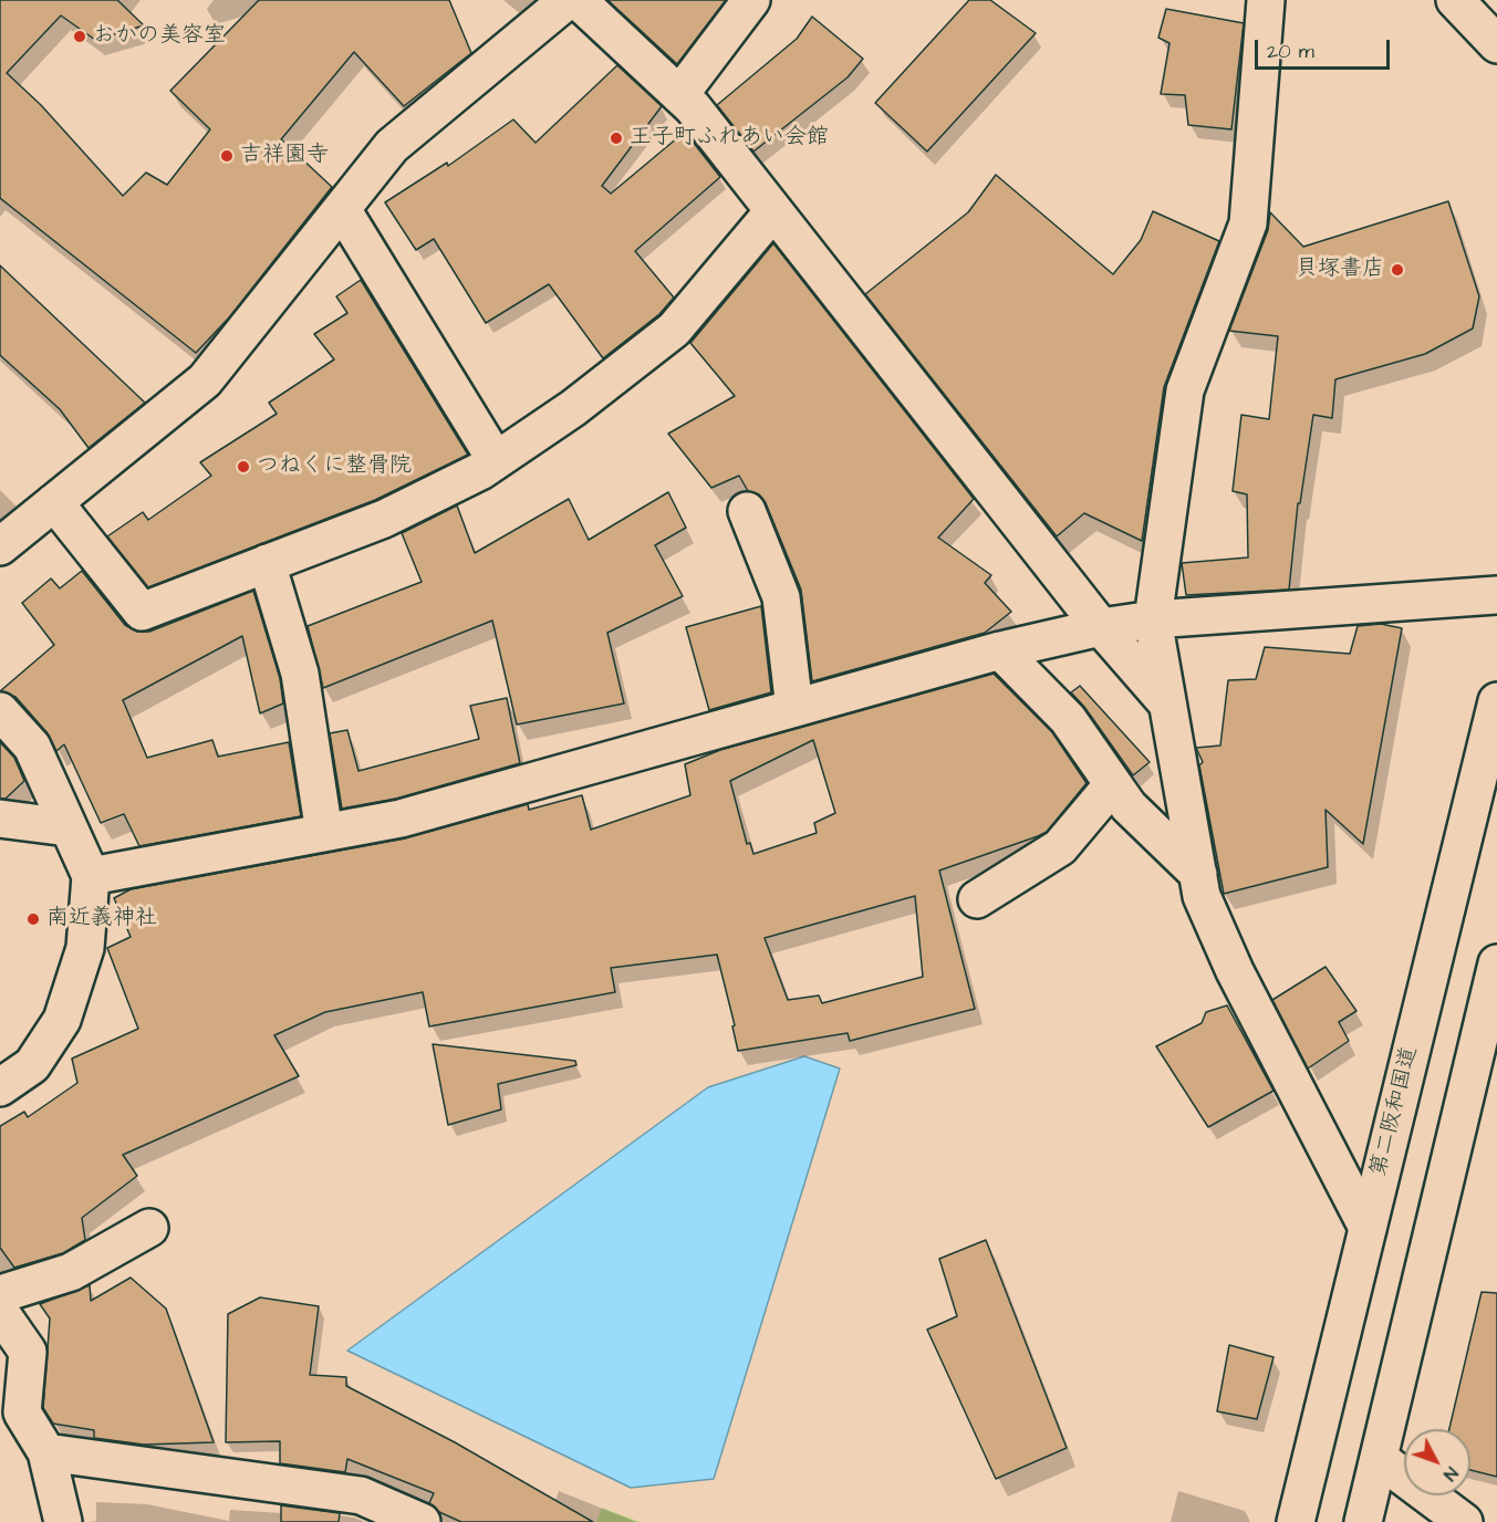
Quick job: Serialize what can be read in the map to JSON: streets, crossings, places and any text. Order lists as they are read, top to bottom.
{
  "streets": {
    "main road": ["第二阪和国道"]
  },
  "places": [
    "おかの美容室",
    "王子町ふれあい会館",
    "吉祥園寺",
    "貝塚書店",
    "つねくに整骨院",
    "南近義神社"
  ],
  "scale_bar": "20 m",
  "north": "bottom right"
}
